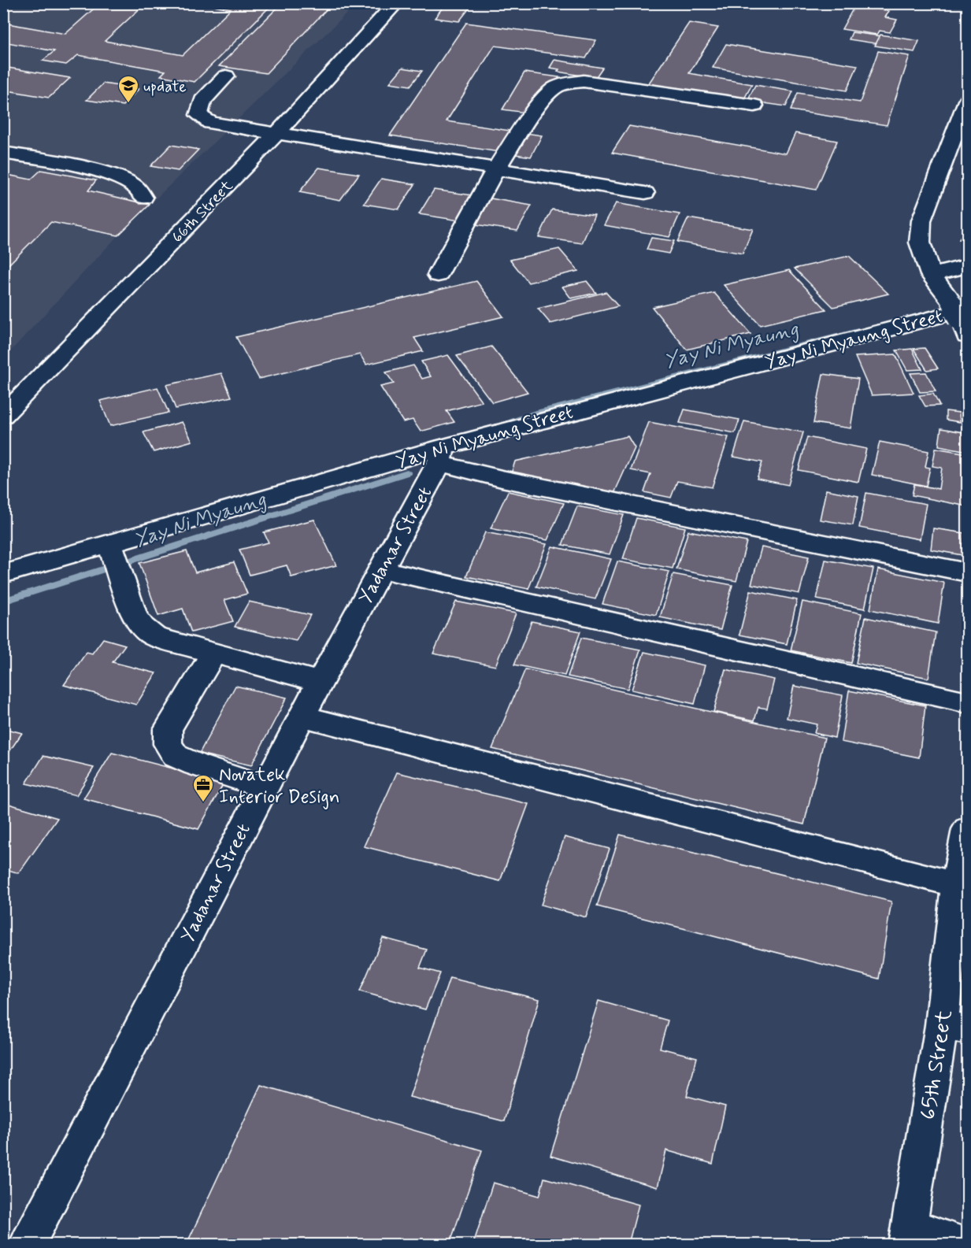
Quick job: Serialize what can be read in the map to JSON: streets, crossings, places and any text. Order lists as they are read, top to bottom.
{
  "streets": {
    "street": [
      "66th Street",
      "Yay Ni Myaung Street",
      "Yadanar Street",
      "65th Street"
    ]
  },
  "crossings": [
    ["Yay Ni Myaung Street", "Yadanar Street"]
  ],
  "water": ["Yay Ni Myaung"],
  "places": {
    "school or university": ["update"],
    "office": ["Novatek Interior Design"]
  }
}
